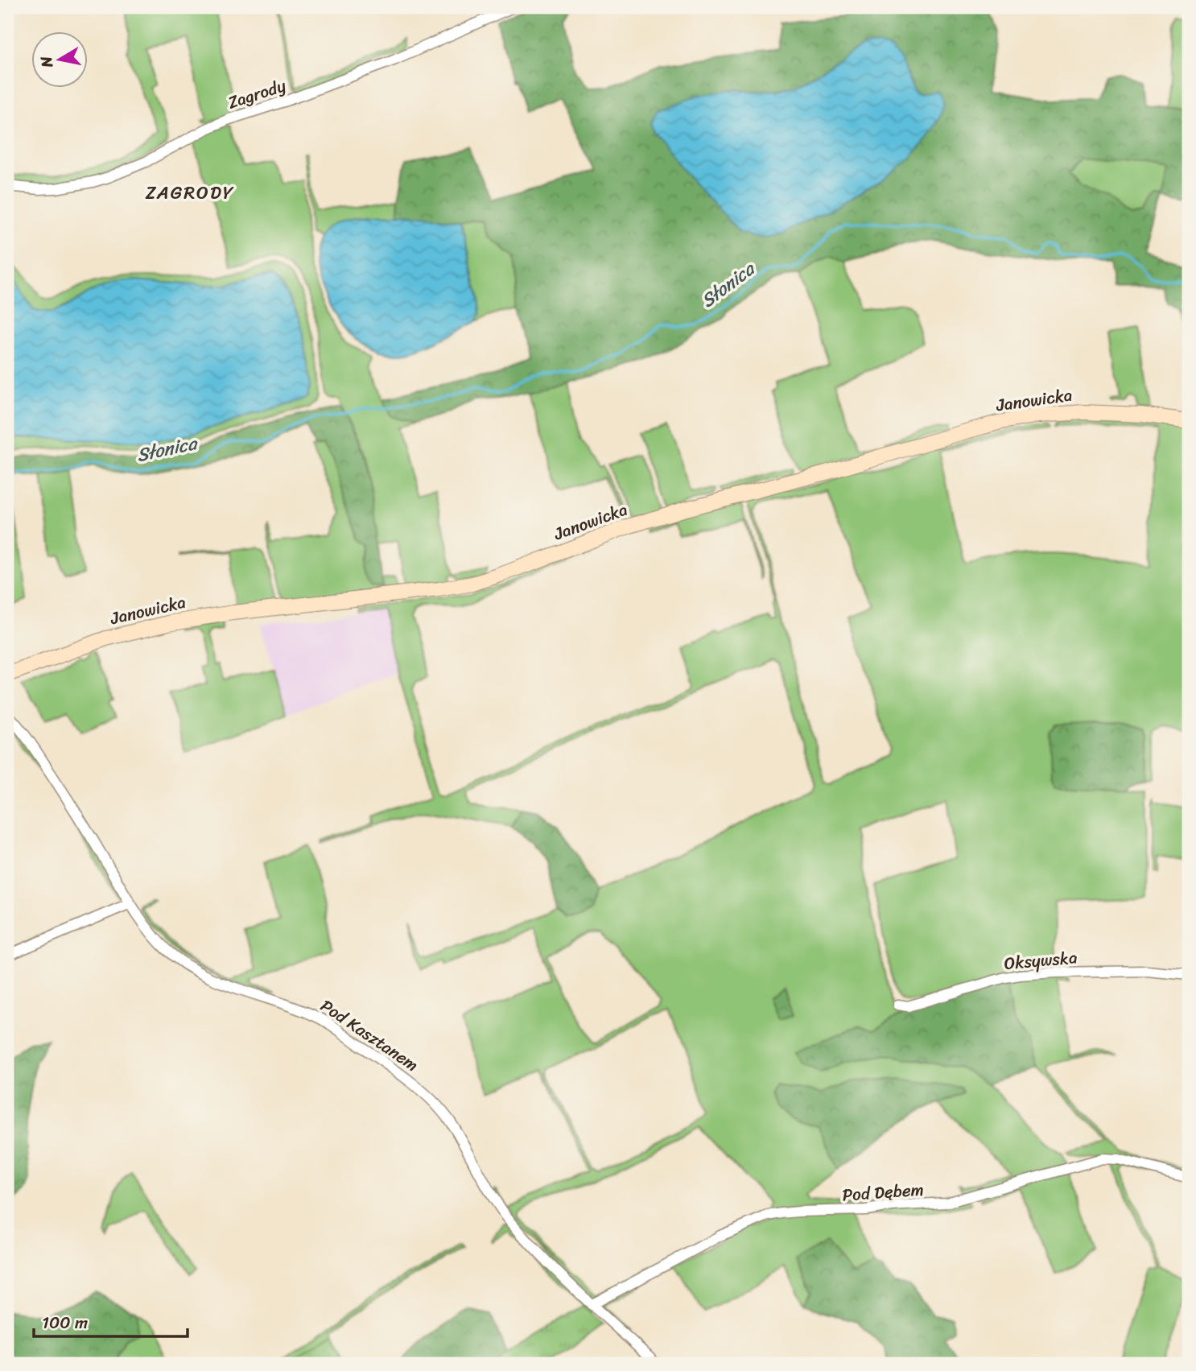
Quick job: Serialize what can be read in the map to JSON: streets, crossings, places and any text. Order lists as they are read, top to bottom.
{
  "streets": {
    "street": [
      "Zagrody",
      "Janowicka",
      "Oksywska",
      "Pod Kasztanem",
      "Pod Dębem"
    ]
  },
  "crossings": [
    ["Pod Kasztanem", "Pod Dębem"]
  ],
  "districts": ["ZAGRODY"],
  "water": ["Słonica"],
  "scale_bar": "100 m",
  "north": "left"
}
